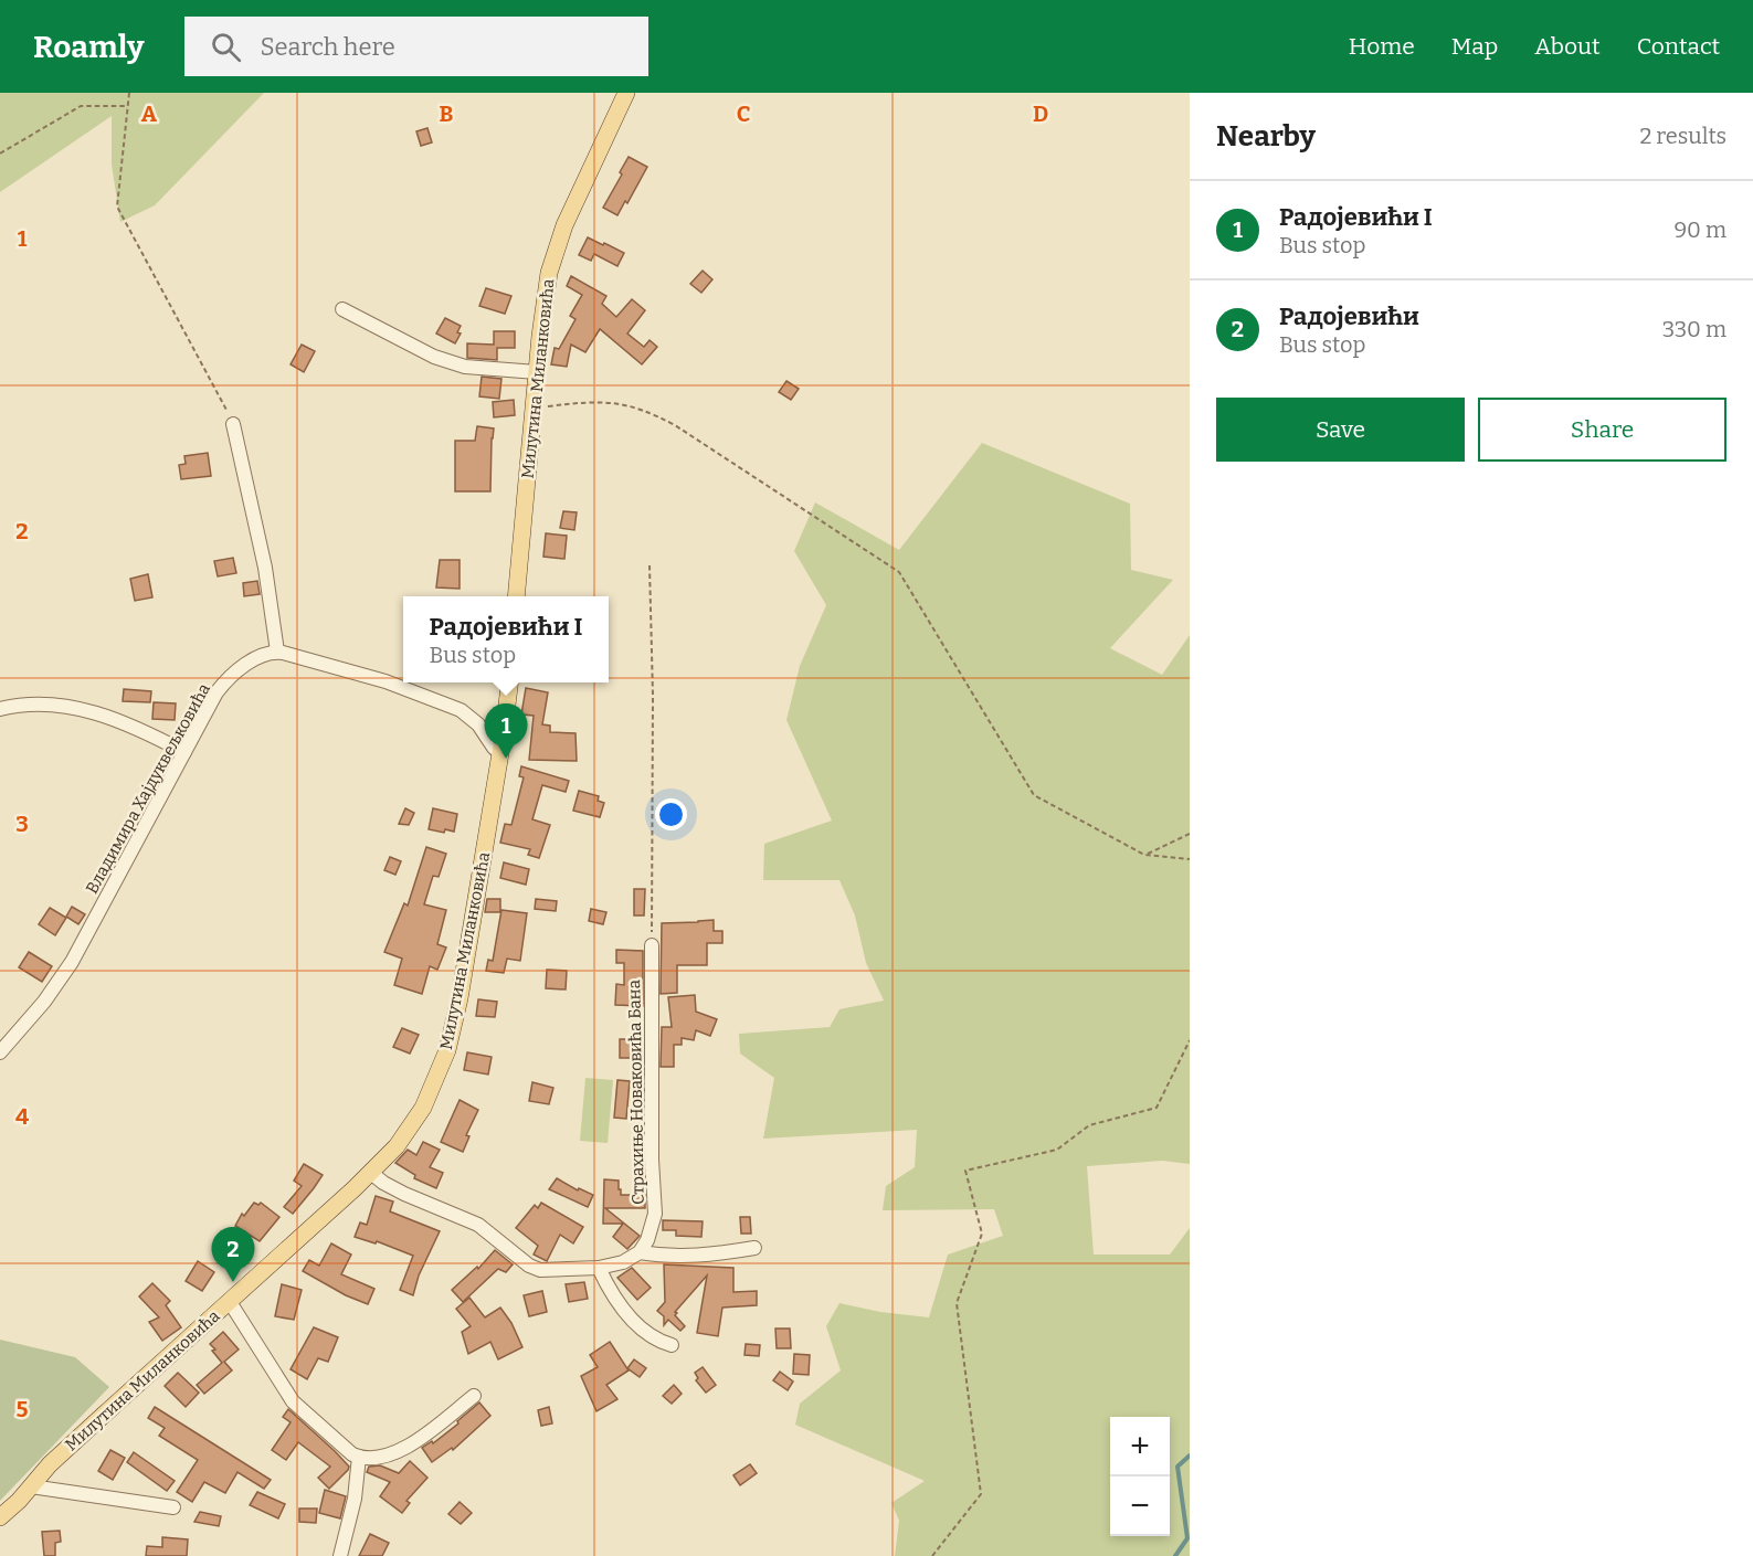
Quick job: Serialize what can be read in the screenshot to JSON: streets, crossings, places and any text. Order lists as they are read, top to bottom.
{
  "streets": {
    "main road": ["Милутина Миланковића"],
    "street": ["Владимира Хајдуквељковића", "Страхиње Новаковића Бана"]
  },
  "page": {
    "header": "Roamly",
    "search": "Search here",
    "nav": [
      "Home",
      "Map",
      "About",
      "Contact"
    ],
    "heading": ["Nearby", "2 results"],
    "list": [
      {
        "mark": "1",
        "name": "Радојевићи I",
        "note": "Bus stop",
        "value": "90 m"
      },
      {
        "mark": "2",
        "name": "Радојевићи",
        "note": "Bus stop",
        "value": "330 m"
      }
    ],
    "buttons": ["Save", "Share"],
    "popup": ["Радојевићи I", "Bus stop"],
    "pins": ["1", "2"],
    "map_buttons": ["+", "−"]
  },
  "grid": {
    "columns": [
      "A",
      "B",
      "C",
      "D"
    ],
    "rows": [
      "1",
      "2",
      "3",
      "4",
      "5"
    ]
  }
}
